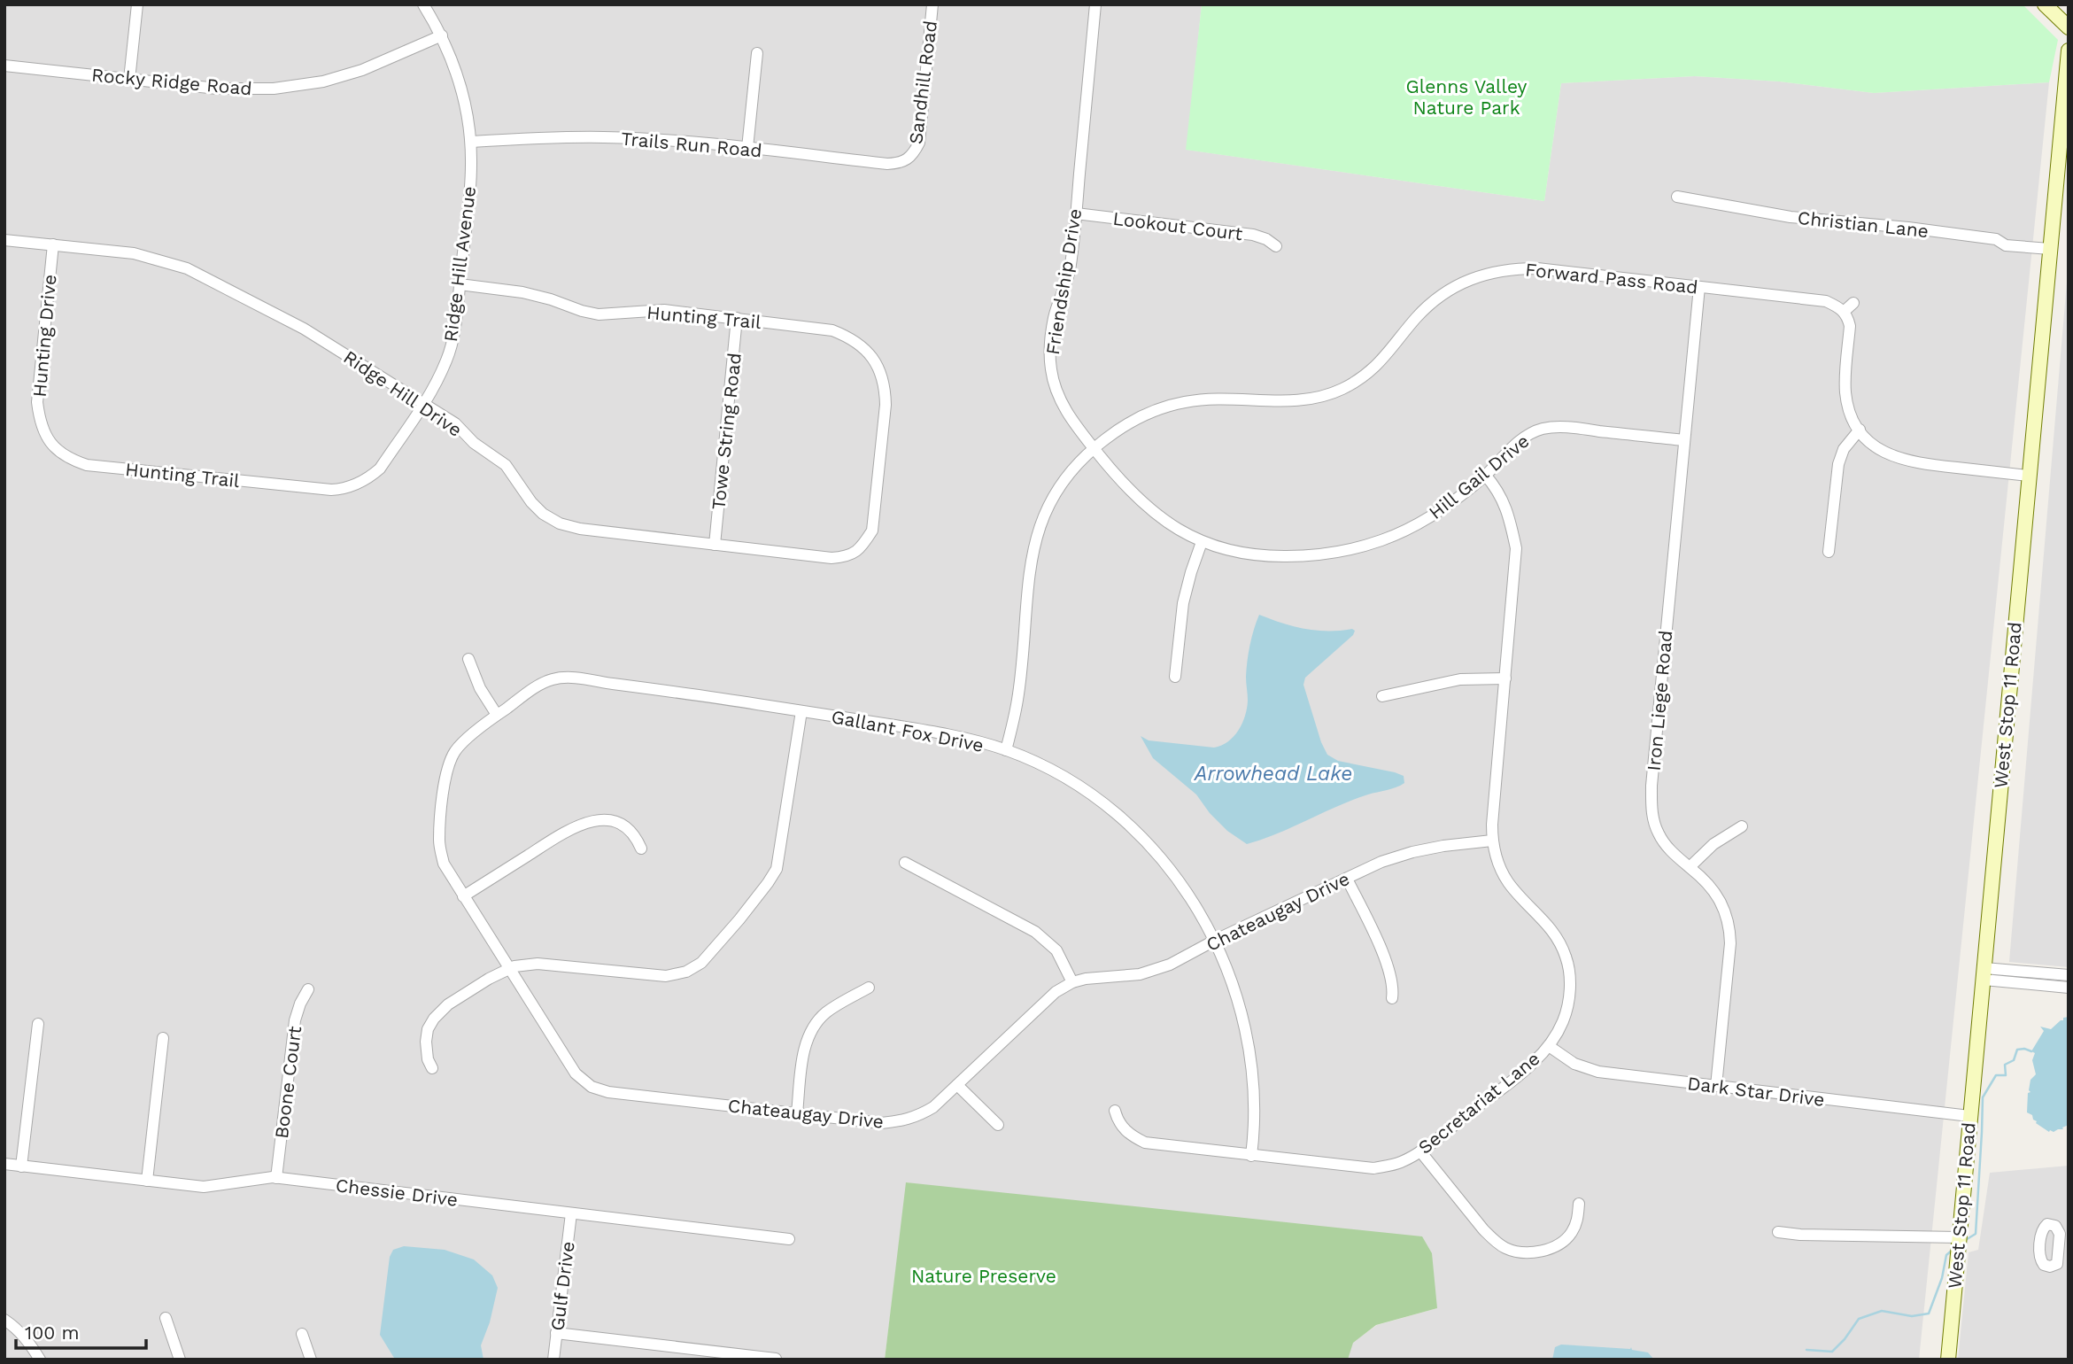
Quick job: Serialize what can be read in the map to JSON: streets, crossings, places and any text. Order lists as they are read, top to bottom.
{
  "streets": {
    "main road": ["West Stop 11 Road"],
    "street": [
      "Rocky Ridge Road",
      "Sandhill Road",
      "Trails Run Road",
      "Christian Lane",
      "Lookout Court",
      "Ridge Hill Avenue",
      "Forward Pass Road",
      "Friendship Drive",
      "Hunting Trail",
      "Hunting Drive",
      "Ridge Hill Drive",
      "Towe String Road",
      "Hill Gail Drive",
      "Iron Liege Road",
      "Gallant Fox Drive",
      "Chateaugay Drive",
      "Boone Court",
      "Dark Star Drive",
      "Secretariat Lane",
      "Chessie Drive",
      "Gulf Drive"
    ]
  },
  "crossings": [
    ["Rocky Ridge Road", "Ridge Hill Avenue"],
    ["Sandhill Road", "Trails Run Road"],
    ["Trails Run Road", "Ridge Hill Avenue"],
    ["Christian Lane", "West Stop 11 Road"],
    ["Lookout Court", "Friendship Drive"],
    ["Ridge Hill Avenue", "Hunting Trail"],
    ["Ridge Hill Avenue", "Ridge Hill Drive"],
    ["Forward Pass Road", "Friendship Drive"],
    ["Forward Pass Road", "Hill Gail Drive"],
    ["Forward Pass Road", "Iron Liege Road"],
    ["Friendship Drive", "Hill Gail Drive"],
    ["Hunting Trail", "Hunting Drive"],
    ["Hunting Trail", "Ridge Hill Drive"],
    ["Hunting Trail", "Towe String Road"],
    ["Hunting Drive", "Ridge Hill Drive"],
    ["Ridge Hill Drive", "Towe String Road"],
    ["Hill Gail Drive", "Iron Liege Road"],
    ["Hill Gail Drive", "Secretariat Lane"],
    ["Iron Liege Road", "Dark Star Drive"],
    ["West Stop 11 Road", "Dark Star Drive"],
    ["Gallant Fox Drive", "Chateaugay Drive"],
    ["Gallant Fox Drive", "Secretariat Lane"],
    ["Chateaugay Drive", "Secretariat Lane"],
    ["Boone Court", "Chessie Drive"],
    ["Dark Star Drive", "Secretariat Lane"],
    ["Chessie Drive", "Gulf Drive"]
  ],
  "water": ["Arrowhead Lake"],
  "parks": ["Glenns Valley Nature Park", "Nature Preserve"],
  "scale_bar": "100 m"
}
